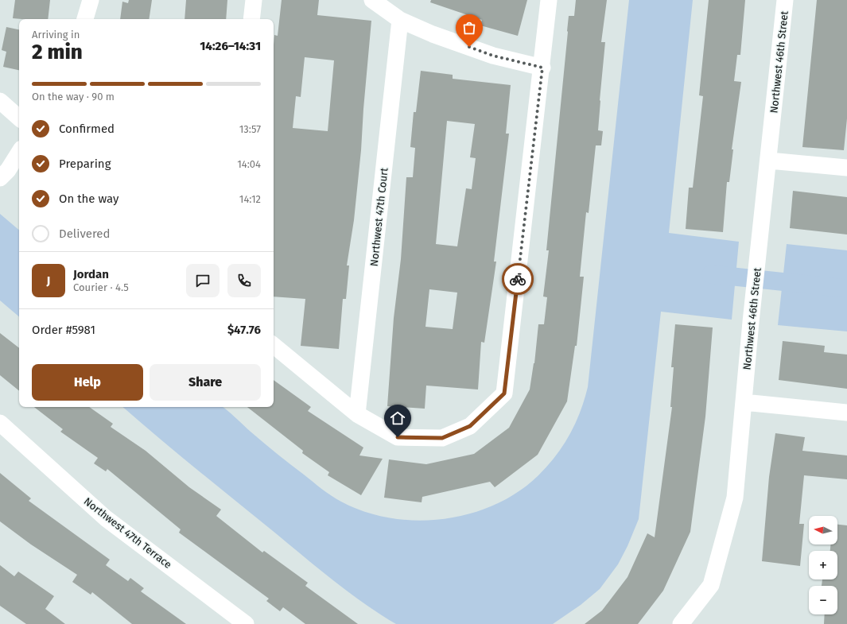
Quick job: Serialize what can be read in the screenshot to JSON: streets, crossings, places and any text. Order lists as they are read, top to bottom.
{
  "streets": {
    "street": ["Northwest 46th Street", "Northwest 47th Court", "Northwest 47th Terrace"]
  },
  "north": "left",
  "page": {
    "heading": ["2 min", "Arriving in", "14:26–14:31"],
    "panel": [
      "Jordan",
      "Courier · 4.5",
      "Order #5981",
      "$47.76"
    ],
    "bar": "On the way · 90 m",
    "list": [
      ["Confirmed", "13:57"],
      ["Preparing", "14:04"],
      ["On the way", "14:12"],
      "Delivered"
    ],
    "round": "J",
    "buttons": ["Help", "Share"],
    "map_buttons": ["+", "−"]
  }
}
